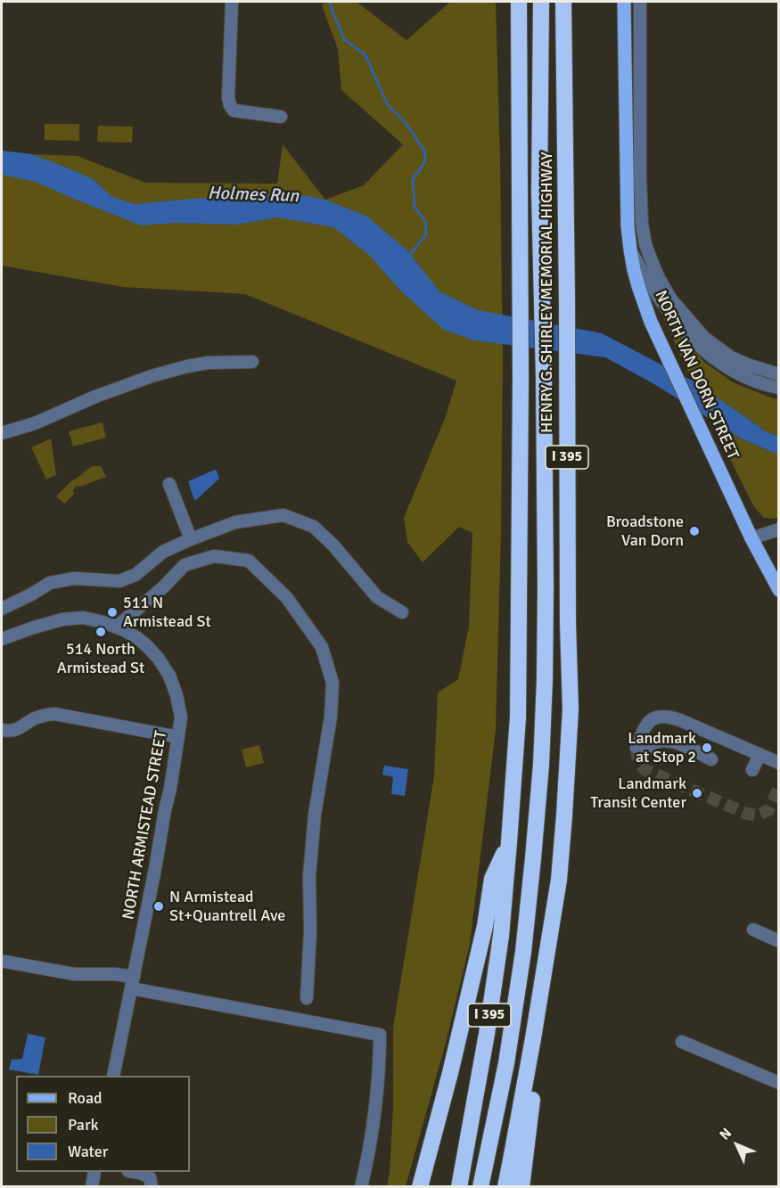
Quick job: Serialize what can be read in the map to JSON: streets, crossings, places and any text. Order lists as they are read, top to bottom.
{
  "streets": {
    "highway": ["HENRY G. SHIRLEY MEMORIAL HIGHWAY", "I 395"],
    "main road": ["NORTH VAN DORN STREET"],
    "street": ["NORTH ARMISTEAD STREET"]
  },
  "water": ["Holmes Run"],
  "places": [
    "Broadstone Van Dorn",
    "511 N Armistead St",
    "514 North Armistead St",
    "Landmark at Stop 2",
    "Landmark Transit Center",
    "N Armistead St+Quantrell Ave"
  ],
  "legend": ["Road", "Park", "Water"],
  "north": "top left"
}
